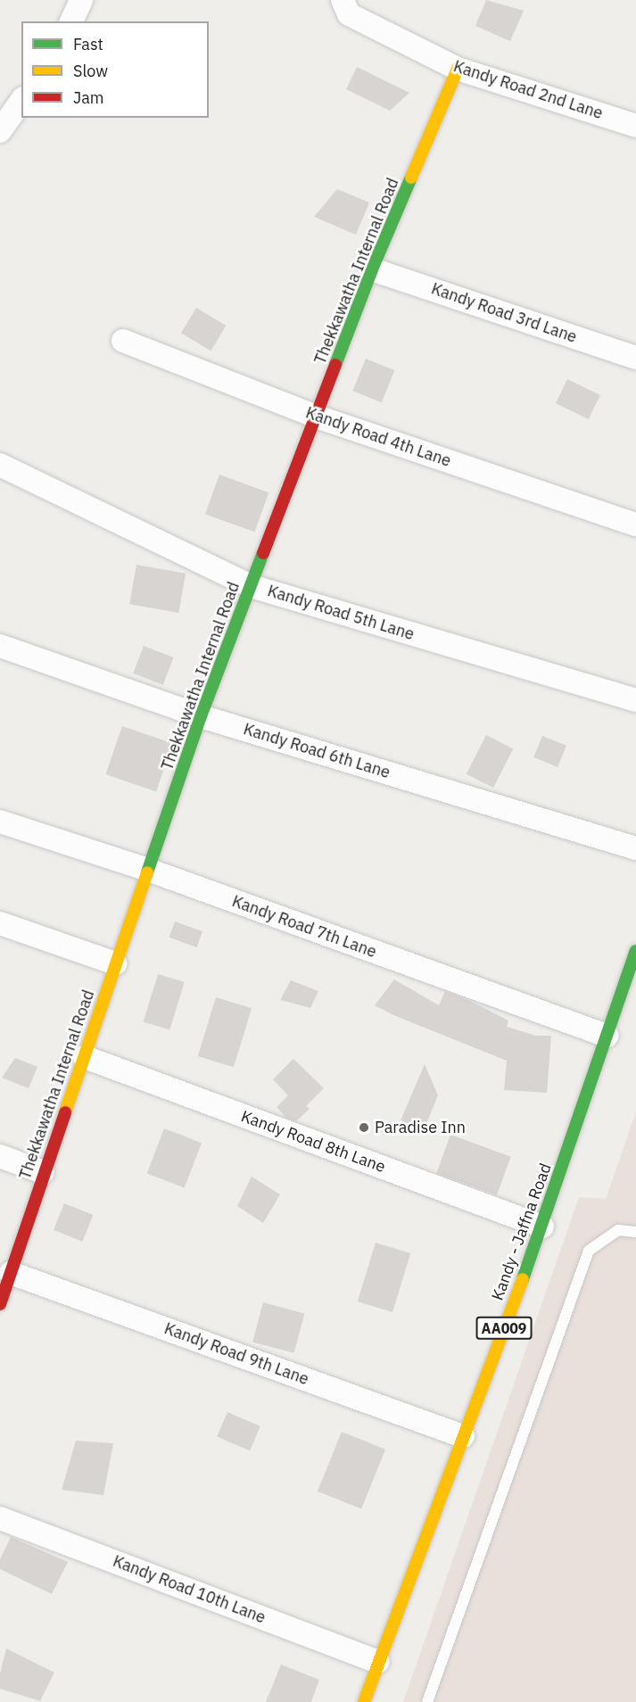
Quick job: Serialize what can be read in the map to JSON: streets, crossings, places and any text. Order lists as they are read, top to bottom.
{
  "streets": {
    "main road": ["Thekkawatha Internal Road", "Kandy - Jaffna Road", "AA009"],
    "street": [
      "Kandy Road 2nd Lane",
      "Kandy Road 3rd Lane",
      "Kandy Road 4th Lane",
      "Kandy Road 5th Lane",
      "Kandy Road 6th Lane",
      "Kandy Road 7th Lane",
      "Kandy Road 8th Lane",
      "Kandy Road 9th Lane",
      "Kandy Road 10th Lane"
    ]
  },
  "crossings": [
    ["Kandy Road 2nd Lane", "Thekkawatha Internal Road"],
    ["Thekkawatha Internal Road", "Kandy Road 3rd Lane"],
    ["Thekkawatha Internal Road", "Kandy Road 4th Lane"],
    ["Thekkawatha Internal Road", "Kandy Road 5th Lane"],
    ["Thekkawatha Internal Road", "Kandy Road 6th Lane"],
    ["Thekkawatha Internal Road", "Kandy Road 7th Lane"],
    ["Thekkawatha Internal Road", "Kandy Road 8th Lane"],
    ["Thekkawatha Internal Road", "Kandy Road 9th Lane"],
    ["Kandy Road 7th Lane", "Kandy - Jaffna Road"],
    ["Kandy Road 8th Lane", "Kandy - Jaffna Road"],
    ["Kandy - Jaffna Road", "Kandy Road 9th Lane"],
    ["Kandy - Jaffna Road", "Kandy Road 10th Lane"]
  ],
  "places": ["Paradise Inn"],
  "legend": ["Fast", "Slow", "Jam"]
}
